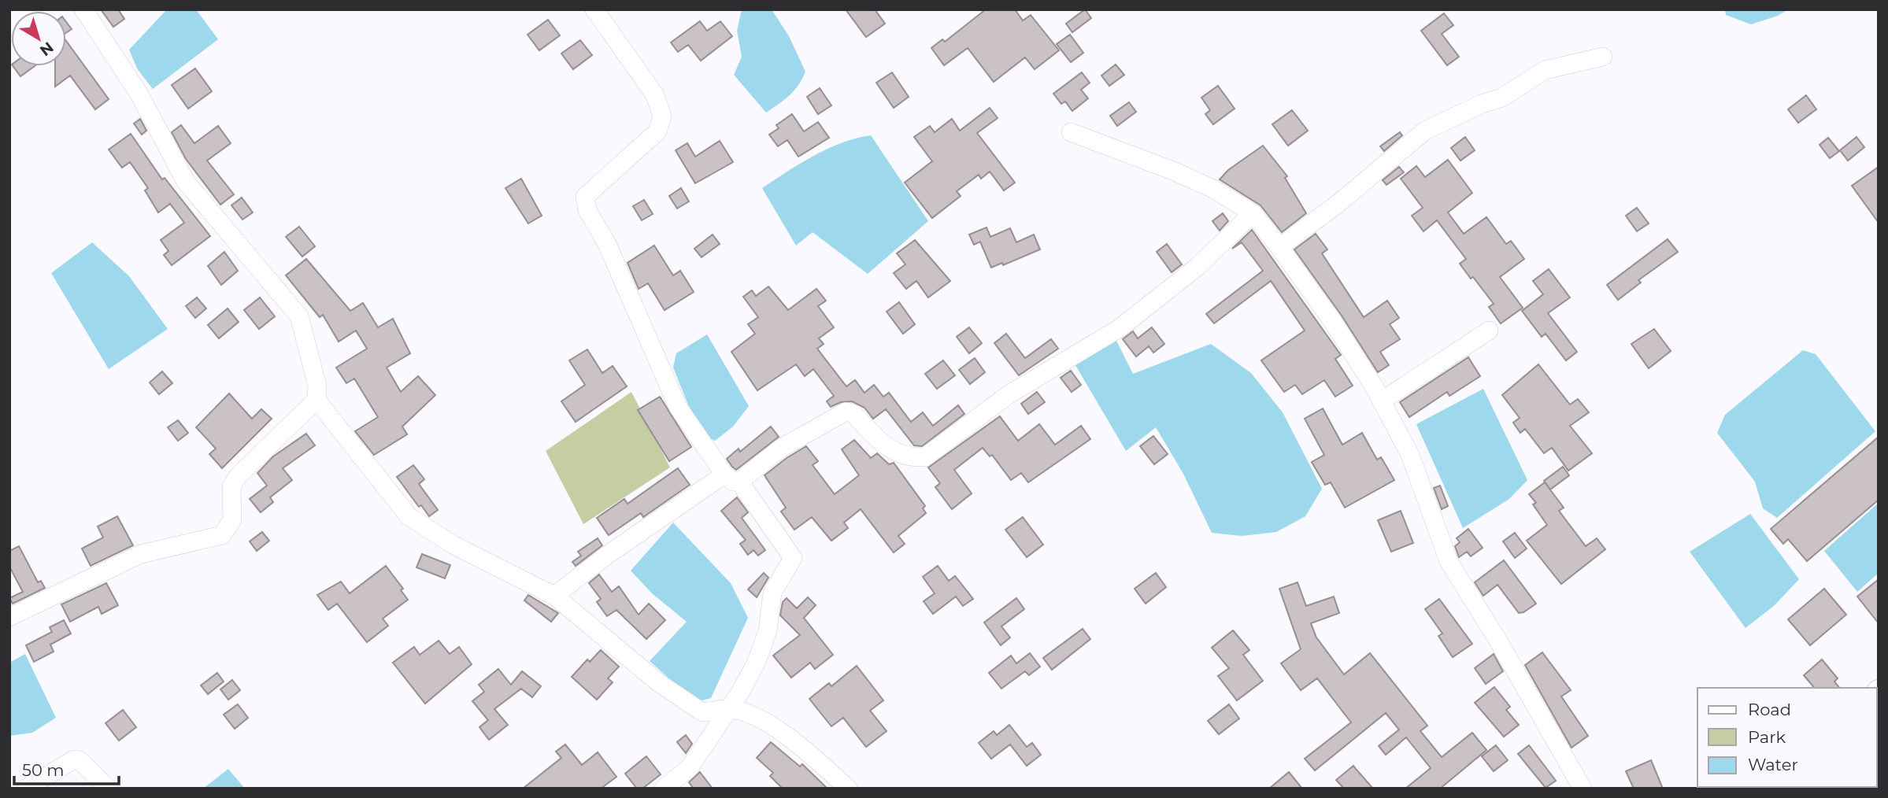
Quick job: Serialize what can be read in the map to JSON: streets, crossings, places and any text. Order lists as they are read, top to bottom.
{
  "legend": ["Road", "Park", "Water"],
  "scale_bar": "50 m",
  "north": "bottom right"
}
